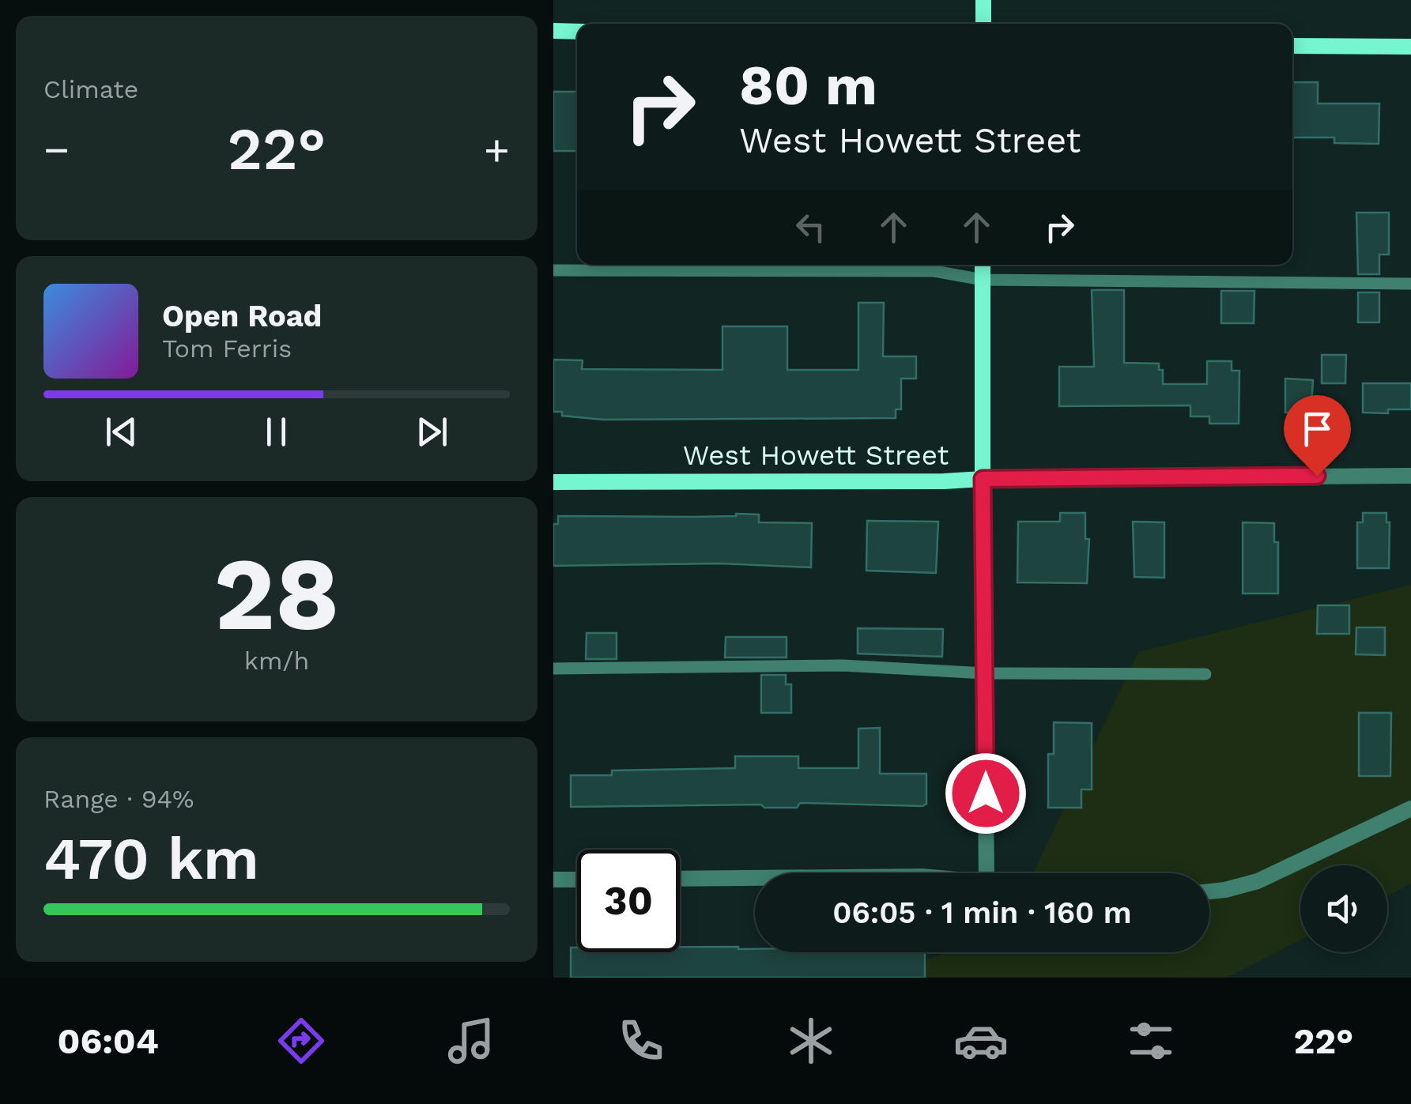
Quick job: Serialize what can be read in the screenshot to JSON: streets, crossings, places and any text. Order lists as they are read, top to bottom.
{
  "streets": {
    "main road": ["West Howett Street"]
  },
  "page": {
    "tile": [
      "Climate",
      ["28", "km/h"],
      ["Range · 94%", "470 km"]
    ],
    "turn": ["80 m", "West Howett Street"],
    "heat": ["−", "22°", "+"],
    "song": ["Open Road", "Tom Ferris"],
    "limit": "30",
    "trip": "06:05 · 1 min · 160 m",
    "tabs": ["06:04", "22°"]
  }
}
